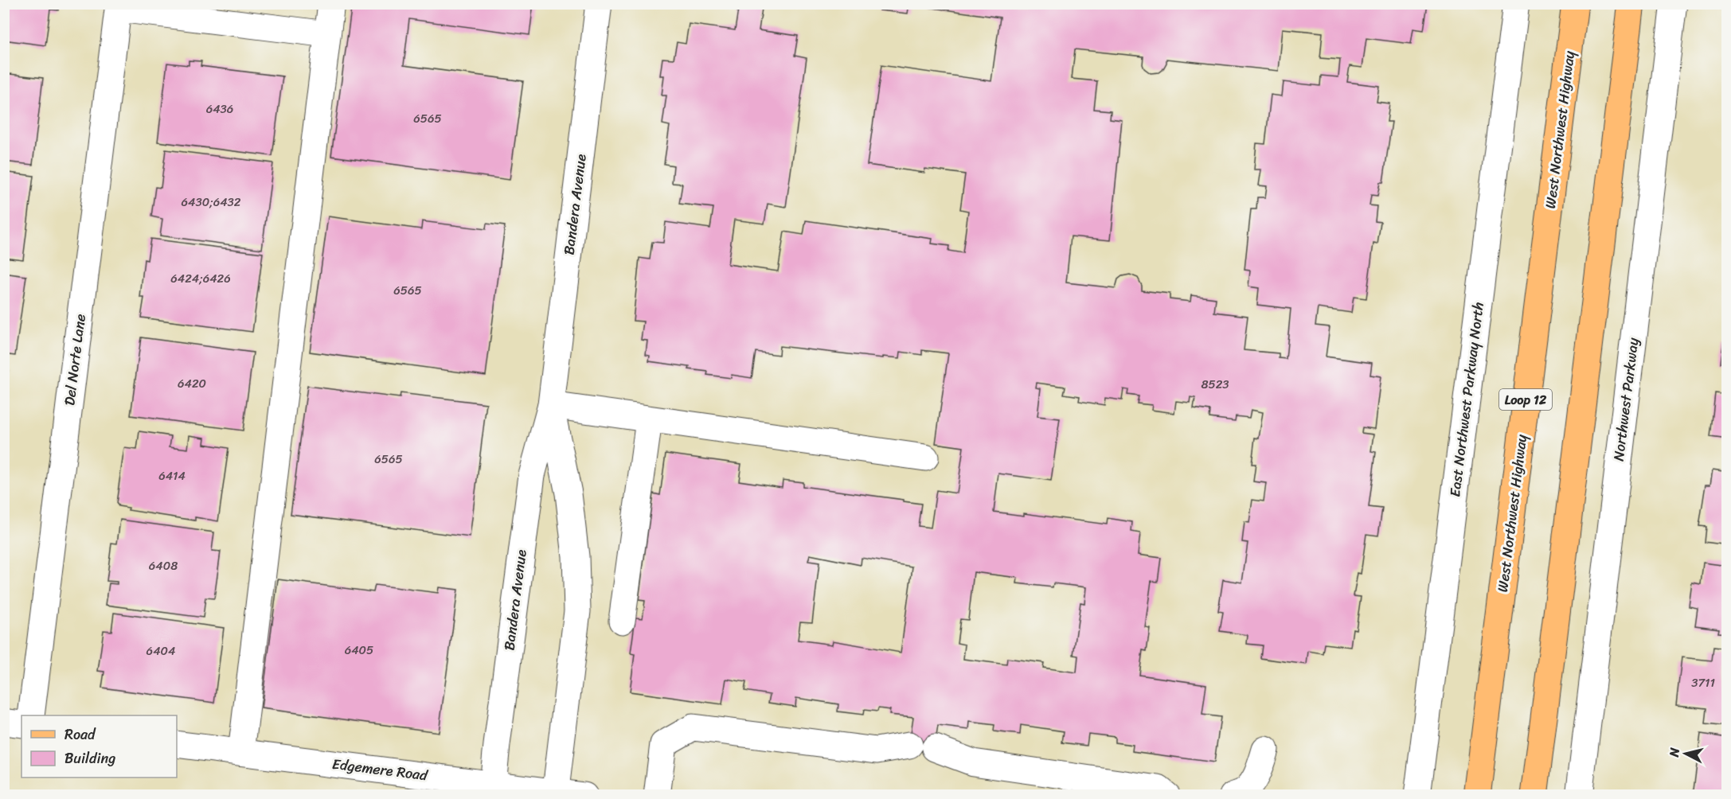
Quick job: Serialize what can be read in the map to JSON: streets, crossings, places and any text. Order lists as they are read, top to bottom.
{
  "streets": {
    "main road": ["West Northwest Highway", "Loop 12"],
    "street": [
      "Bandera Avenue",
      "Del Norte Lane",
      "East Northwest Parkway North",
      "Northwest Parkway",
      "Edgemere Road"
    ]
  },
  "crossings": [
    ["Bandera Avenue", "Edgemere Road"]
  ],
  "house_numbers": [
    "6436",
    "6565",
    "6430;6432",
    "6424;6426",
    "6565",
    "6420",
    "8523",
    "6565",
    "6414",
    "6408",
    "6405",
    "6404",
    "3711"
  ],
  "legend": ["Road", "Building"],
  "north": "left"
}
